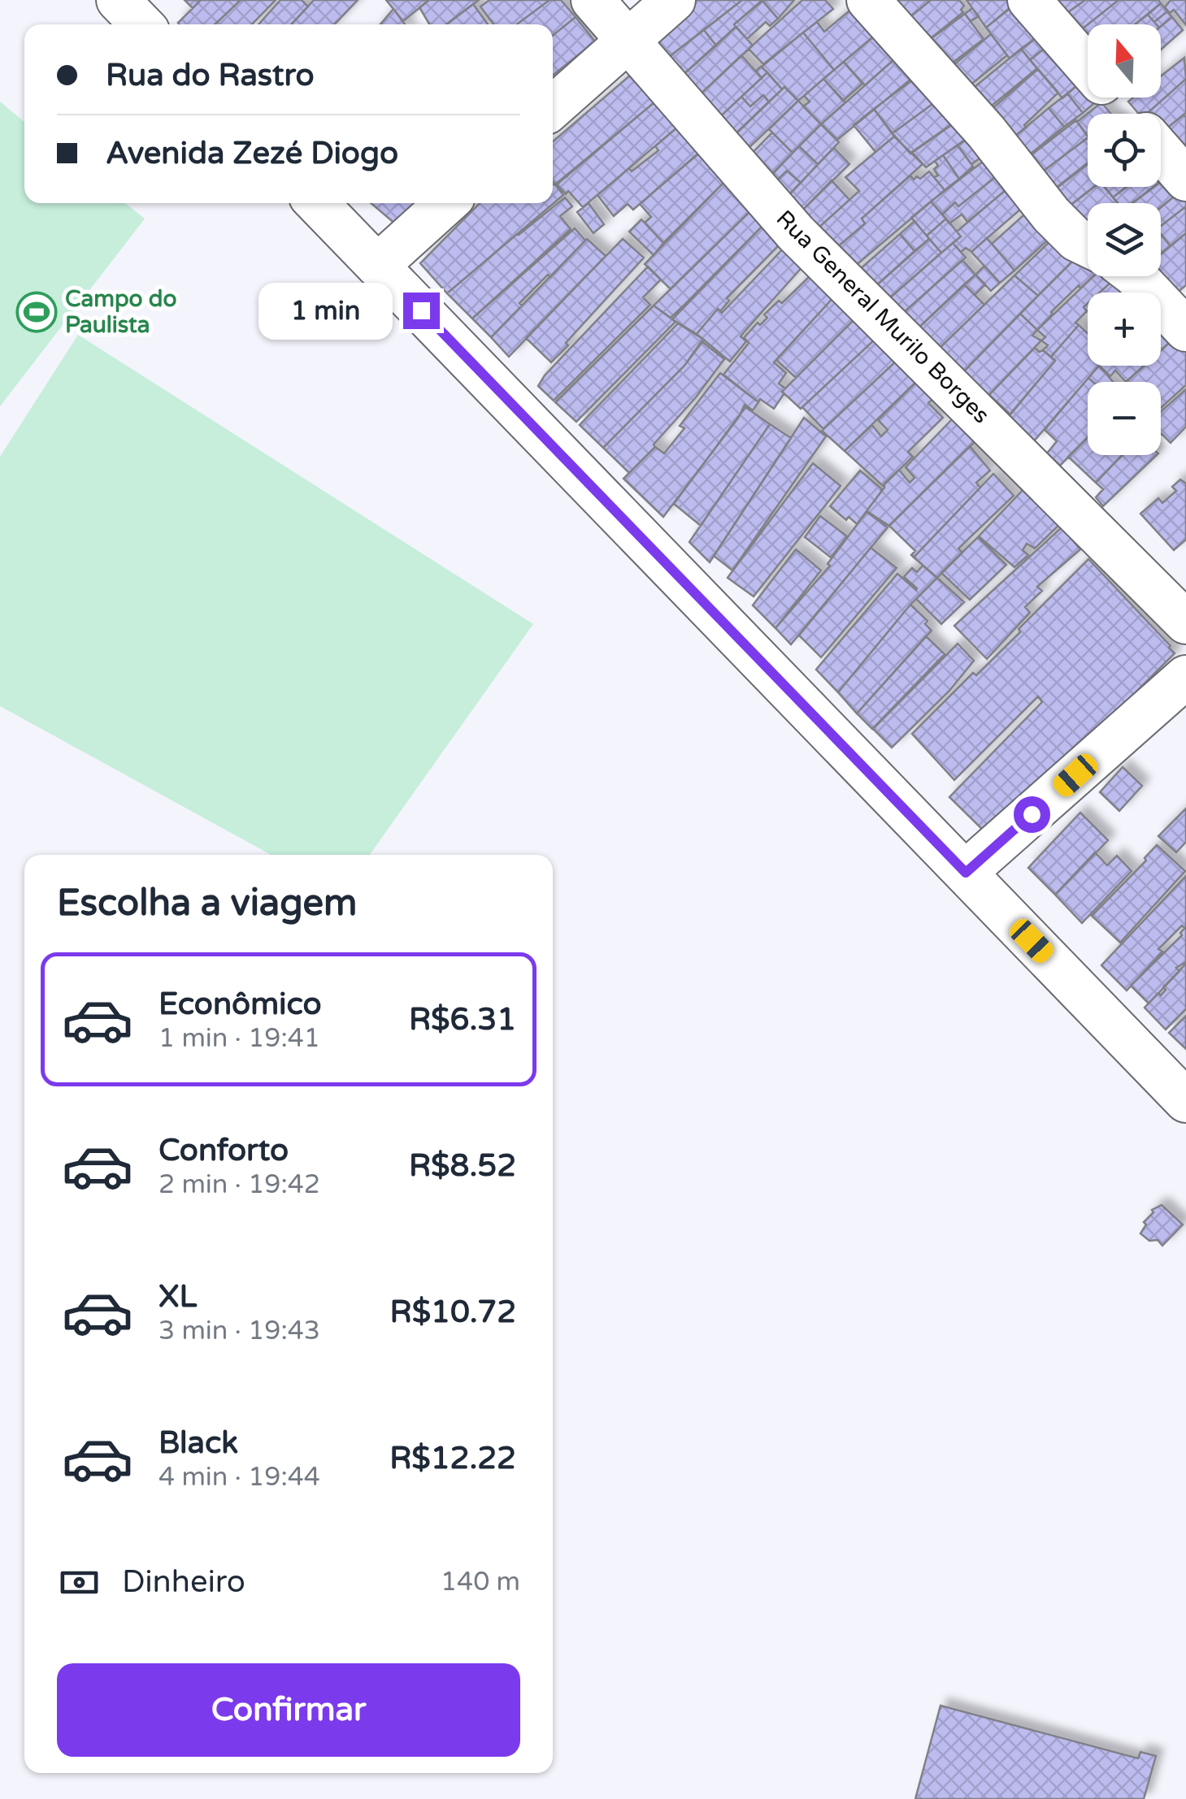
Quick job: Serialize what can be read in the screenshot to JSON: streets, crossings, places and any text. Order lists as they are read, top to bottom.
{
  "streets": {
    "street": ["Rua General Murilo Borges"]
  },
  "places": {
    "sports": ["Campo do Paulista"]
  },
  "north": "top",
  "page": {
    "map_buttons": ["+", "−"],
    "banner": ["Rua do Rastro", "Avenida Zezé Diogo"],
    "bubble": "1 min",
    "heading": "Escolha a viagem",
    "list": [
      {
        "name": "Econômico",
        "note": "1 min · 19:41",
        "value": "R$6.31"
      },
      {
        "name": "Conforto",
        "note": "2 min · 19:42",
        "value": "R$8.52"
      },
      {
        "name": "XL",
        "note": "3 min · 19:43",
        "value": "R$10.72"
      },
      {
        "name": "Black",
        "note": "4 min · 19:44",
        "value": "R$12.22"
      }
    ],
    "pay": ["Dinheiro", "140 m"],
    "buttons": "Confirmar"
  }
}
